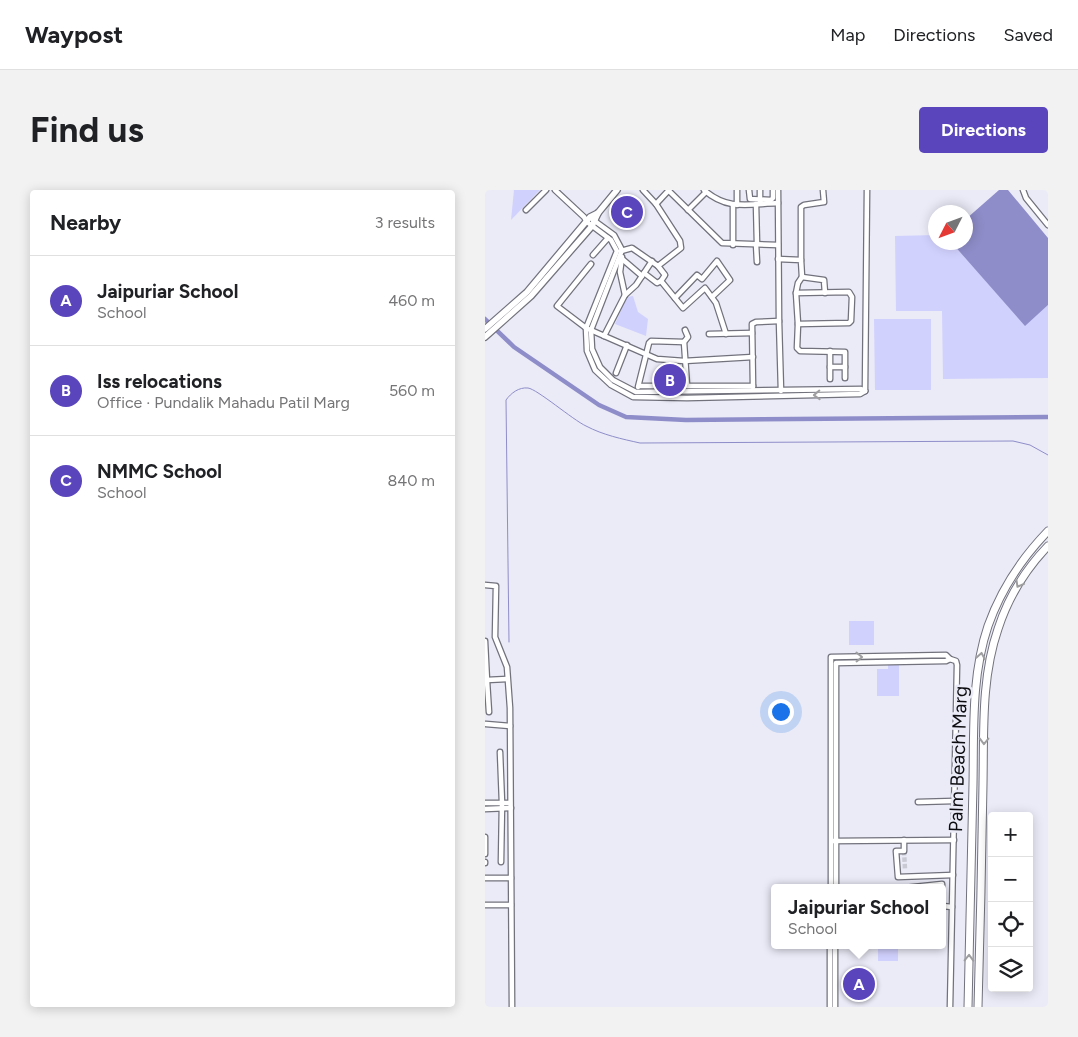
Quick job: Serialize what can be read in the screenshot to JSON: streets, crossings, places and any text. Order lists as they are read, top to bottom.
{
  "streets": {
    "main road": ["Palm Beach Marg"]
  },
  "north": "bottom left",
  "page": {
    "header": "Waypost",
    "nav": ["Map", "Directions", "Saved"],
    "buttons": "Directions",
    "title": "Find us",
    "heading": ["Nearby", "3 results"],
    "pins": ["C", "B", "A"],
    "list": [
      {
        "mark": "A",
        "name": "Jaipuriar School",
        "note": "School",
        "value": "460 m"
      },
      {
        "mark": "B",
        "name": "Iss relocations",
        "note": "Office · Pundalik Mahadu Patil Marg",
        "value": "560 m"
      },
      {
        "mark": "C",
        "name": "NMMC School",
        "note": "School",
        "value": "840 m"
      }
    ],
    "map_buttons": ["+", "−"],
    "popup": ["Jaipuriar School", "School"]
  }
}
